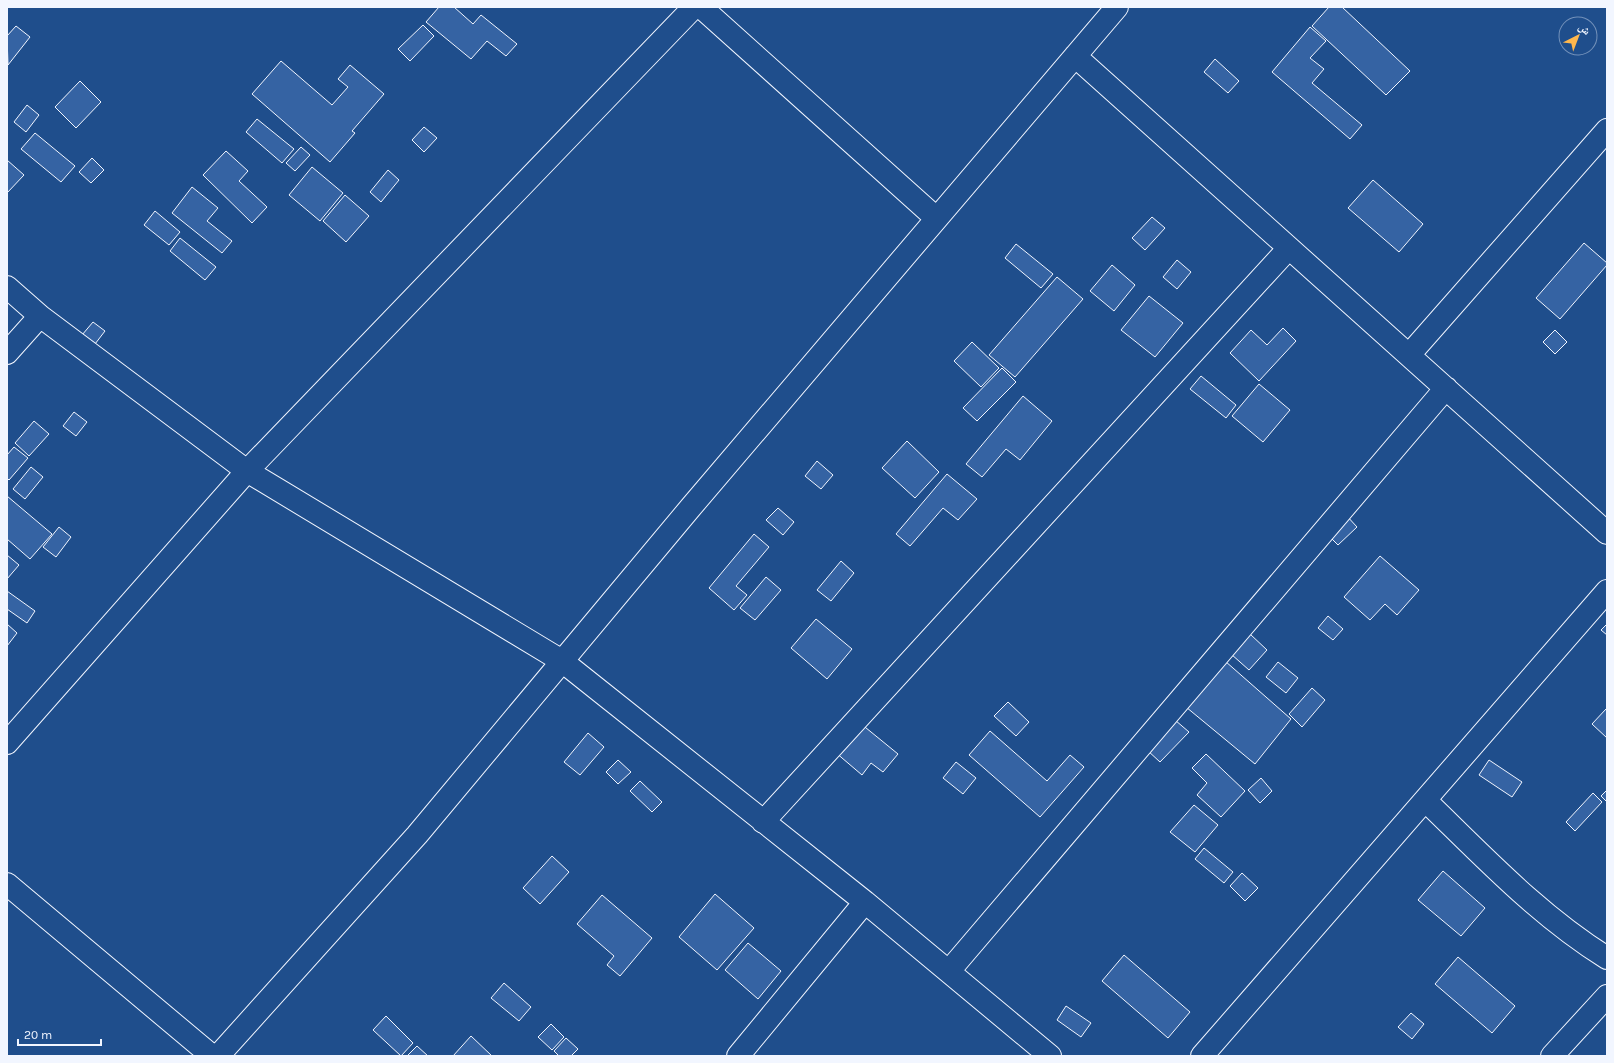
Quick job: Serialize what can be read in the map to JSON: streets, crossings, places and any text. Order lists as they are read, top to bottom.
{
  "scale_bar": "20 m",
  "north": "top right"
}
